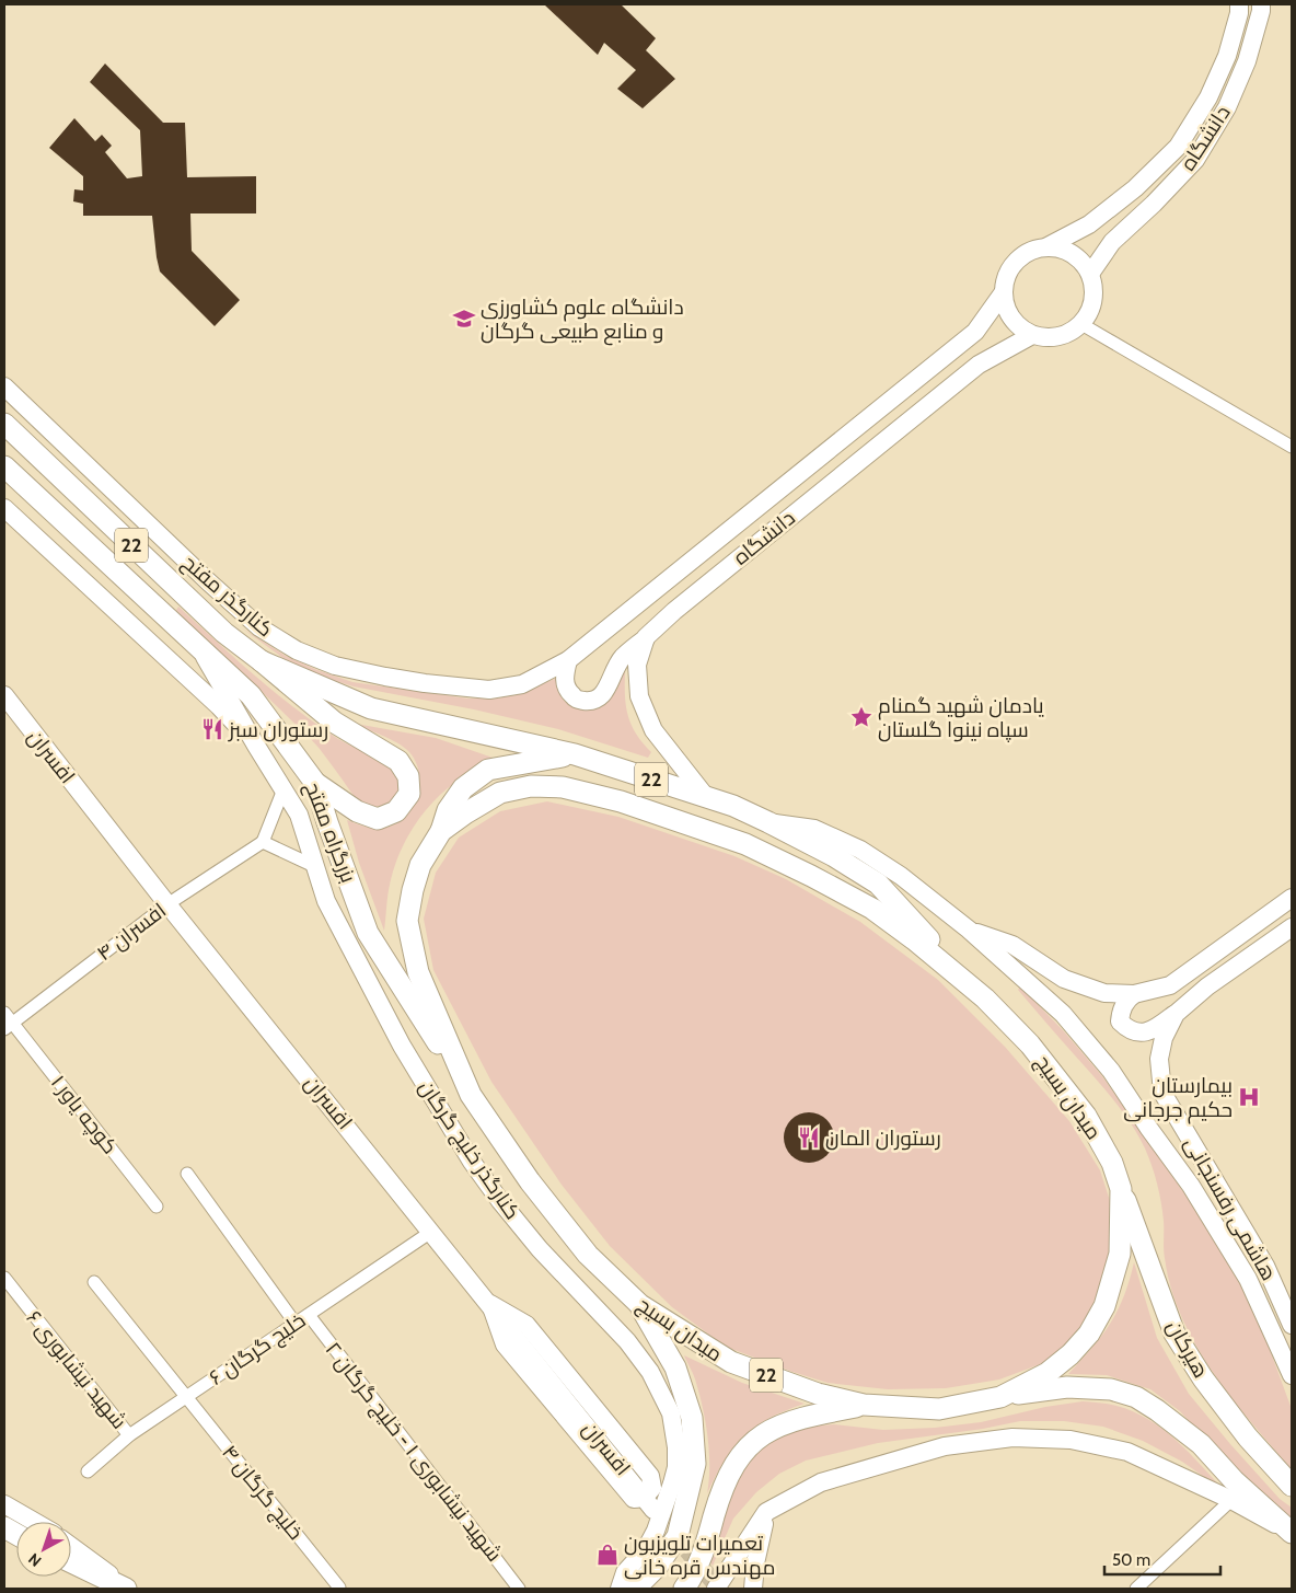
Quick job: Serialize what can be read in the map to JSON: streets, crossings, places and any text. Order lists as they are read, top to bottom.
{
  "streets": {
    "highway": [
      "22",
      "بزرگراه مفتح",
      "میدان بسیج",
      "هیرکان"
    ],
    "main road": [
      "دانشگاه",
      "کنارگذر مفتح",
      "افسران",
      "کنارگذر خلیج گرگان",
      "هاشمی رفسنجانی"
    ],
    "street": [
      "افسران ۴",
      "کوچه یاور ۱",
      "خلیج گرگان ۶",
      "شهید نیشابوری ۶",
      "شهید نیشابوری ۱ - خلیج گرگان ۲",
      "خلیج گرگان ۴"
    ]
  },
  "crossings": [
    ["دانشگاه", "22"],
    ["دانشگاه", "کنارگذر مفتح"],
    ["22", "میدان بسیج"],
    ["افسران", "افسران ۴"],
    ["افسران", "کنارگذر خلیج گرگان"],
    ["افسران", "خلیج گرگان ۶"],
    ["بزرگراه مفتح", "میدان بسیج"],
    ["افسران ۴", "کوچه یاور ۱"],
    ["میدان بسیج", "هیرکان"],
    ["خلیج گرگان ۶", "شهید نیشابوری ۶"],
    ["خلیج گرگان ۶", "شهید نیشابوری ۱ - خلیج گرگان ۲"],
    ["خلیج گرگان ۶", "خلیج گرگان ۴"]
  ],
  "places": {
    "school or university": ["دانشگاه علوم کشاورزی و منابع طبیعی گرگان"],
    "place": ["یادمان شهید گمنام سپاه نینوا گلستان"],
    "restaurant": ["رستوران سبز", "رستوران المان"],
    "hospital": ["بیمارستان حکیم جرجانی"],
    "shop": ["تعمیرات تلویزیون مهندس قره خانی"]
  },
  "scale_bar": "50 m",
  "north": "bottom left"
}
